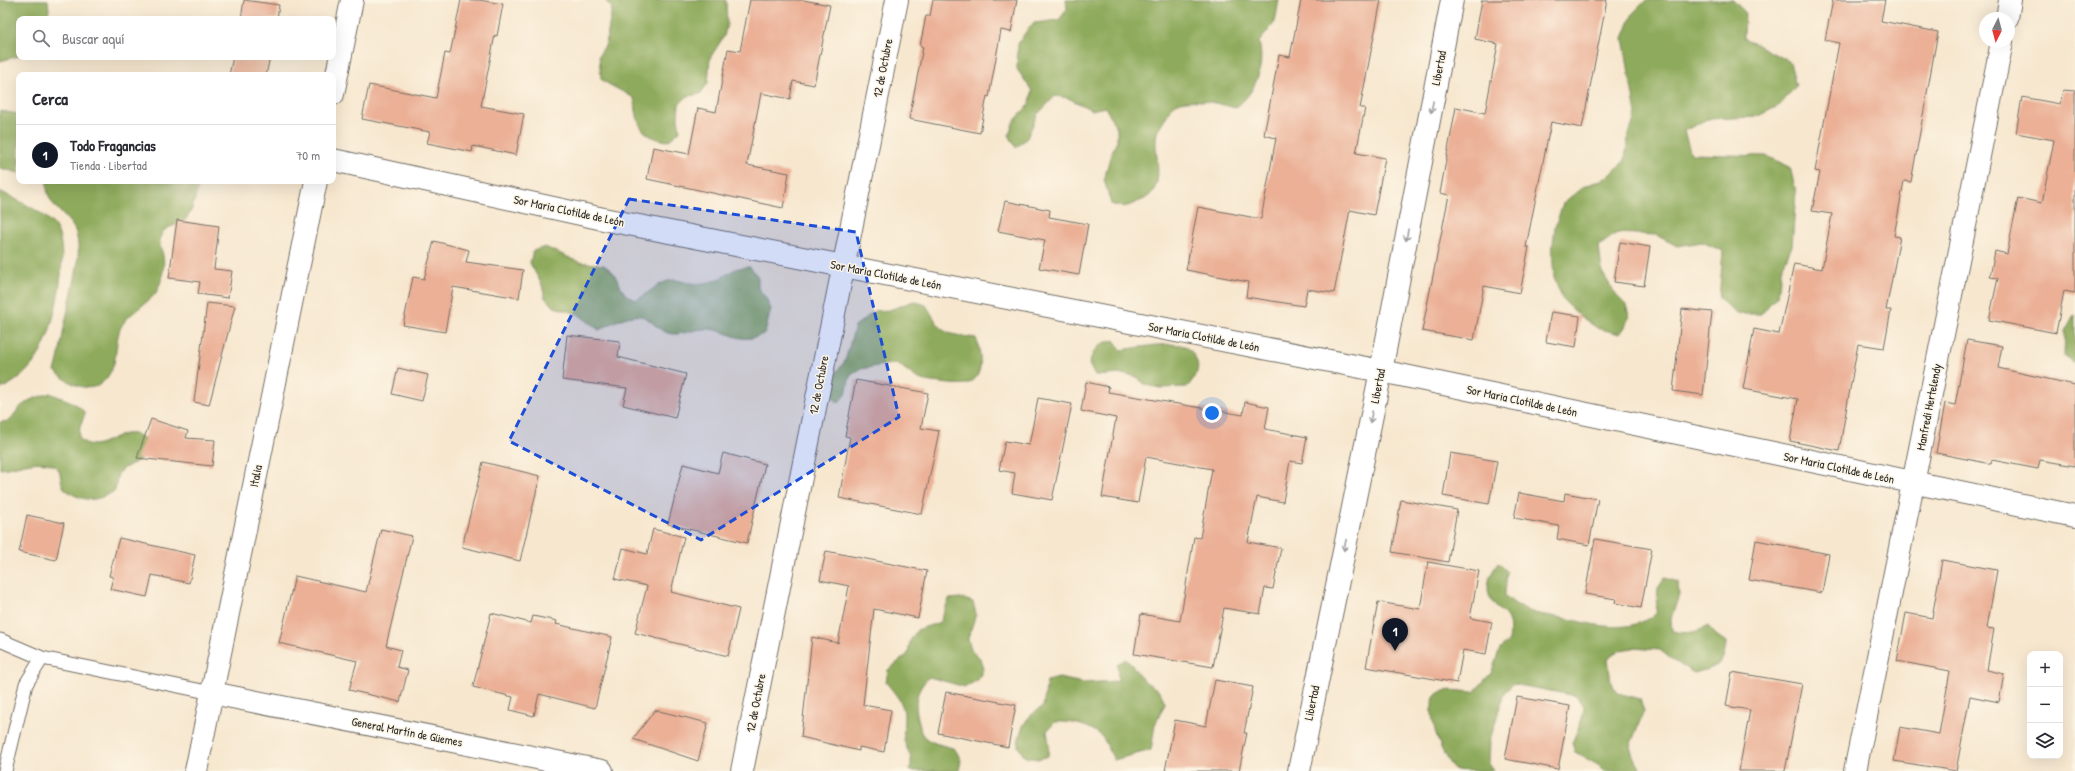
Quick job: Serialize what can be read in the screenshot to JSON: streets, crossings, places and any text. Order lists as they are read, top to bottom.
{
  "streets": {
    "street": [
      "12 de Octubre",
      "Libertad",
      "Sor Maria Clotilde de León",
      "Manfredi Hertelendy",
      "Italia",
      "General Martín de Güemes"
    ]
  },
  "crossings": [
    ["12 de Octubre", "Sor Maria Clotilde de León"],
    ["Libertad", "Sor Maria Clotilde de León"],
    ["Sor Maria Clotilde de León", "Manfredi Hertelendy"],
    ["Italia", "General Martín de Güemes"]
  ],
  "one_way": ["Libertad"],
  "north": "bottom",
  "page": {
    "search": "Buscar aquí",
    "heading": "Cerca",
    "list": [
      {
        "mark": "1",
        "name": "Todo Fragancias",
        "note": "Tienda · Libertad",
        "value": "70 m"
      }
    ],
    "pins": "1",
    "map_buttons": ["+", "−"]
  }
}
